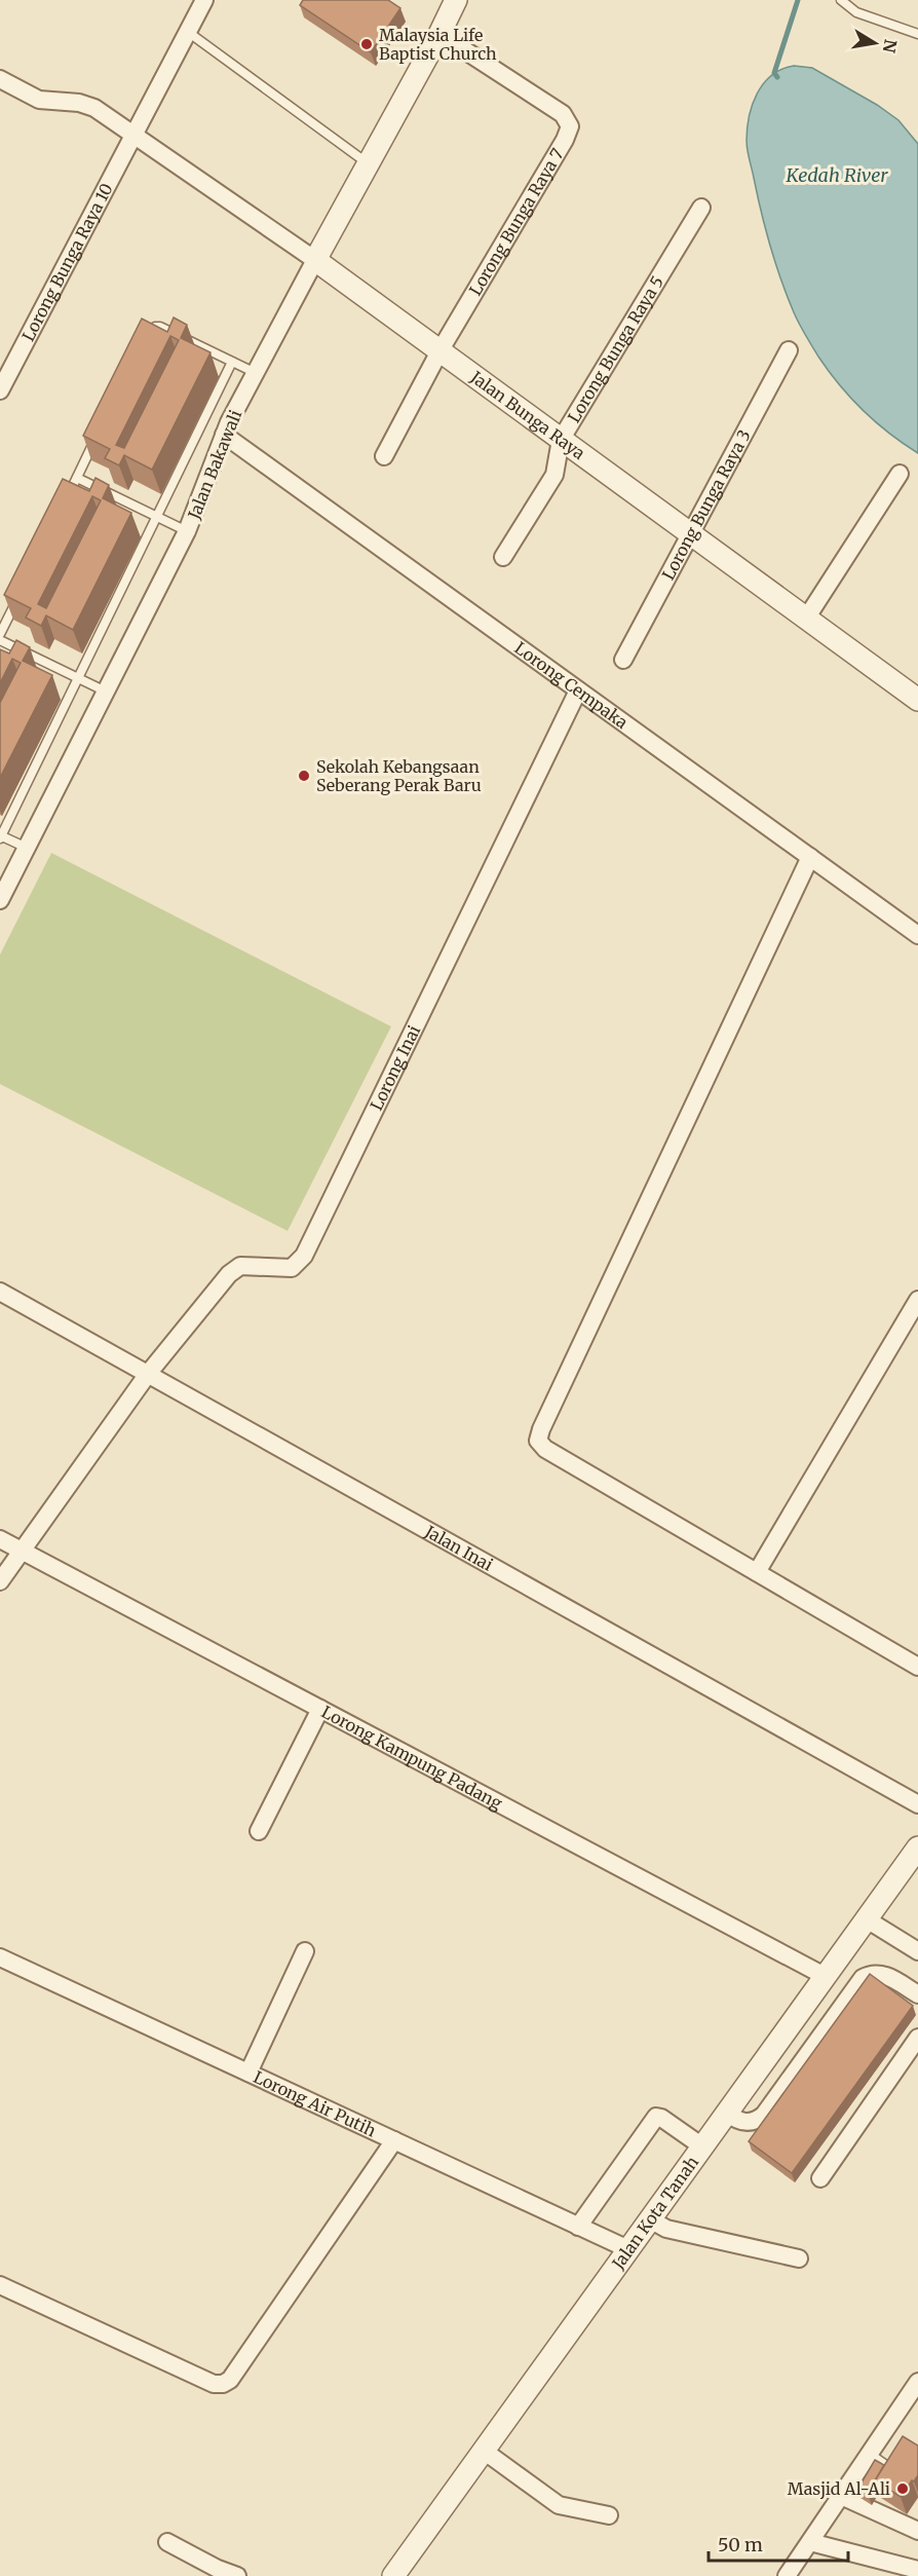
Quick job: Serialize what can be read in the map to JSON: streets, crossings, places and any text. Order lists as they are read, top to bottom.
{
  "streets": {
    "street": [
      "Lorong Bunga Raya 7",
      "Lorong Bunga Raya 10",
      "Lorong Bunga Raya 5",
      "Jalan Bunga Raya",
      "Jalan Bakawali",
      "Lorong Bunga Raya 3",
      "Lorong Cempaka",
      "Lorong Inai",
      "Jalan Inai",
      "Lorong Kampung Padang",
      "Lorong Air Putih",
      "Jalan Kota Tanah"
    ]
  },
  "crossings": [
    ["Lorong Bunga Raya 7", "Jalan Bunga Raya"],
    ["Lorong Bunga Raya 7", "Jalan Bakawali"],
    ["Lorong Bunga Raya 10", "Jalan Bunga Raya"],
    ["Lorong Bunga Raya 5", "Jalan Bunga Raya"],
    ["Jalan Bunga Raya", "Jalan Bakawali"],
    ["Jalan Bunga Raya", "Lorong Bunga Raya 3"],
    ["Jalan Bakawali", "Lorong Cempaka"],
    ["Lorong Cempaka", "Lorong Inai"],
    ["Lorong Inai", "Jalan Inai"],
    ["Lorong Inai", "Lorong Kampung Padang"],
    ["Lorong Kampung Padang", "Jalan Kota Tanah"],
    ["Lorong Air Putih", "Jalan Kota Tanah"]
  ],
  "water": ["Kedah River"],
  "places": ["Malaysia Life Baptist Church", "Sekolah Kebangsaan Seberang Perak Baru", "Masjid Al-Ali"],
  "scale_bar": "50 m",
  "north": "right"
}
